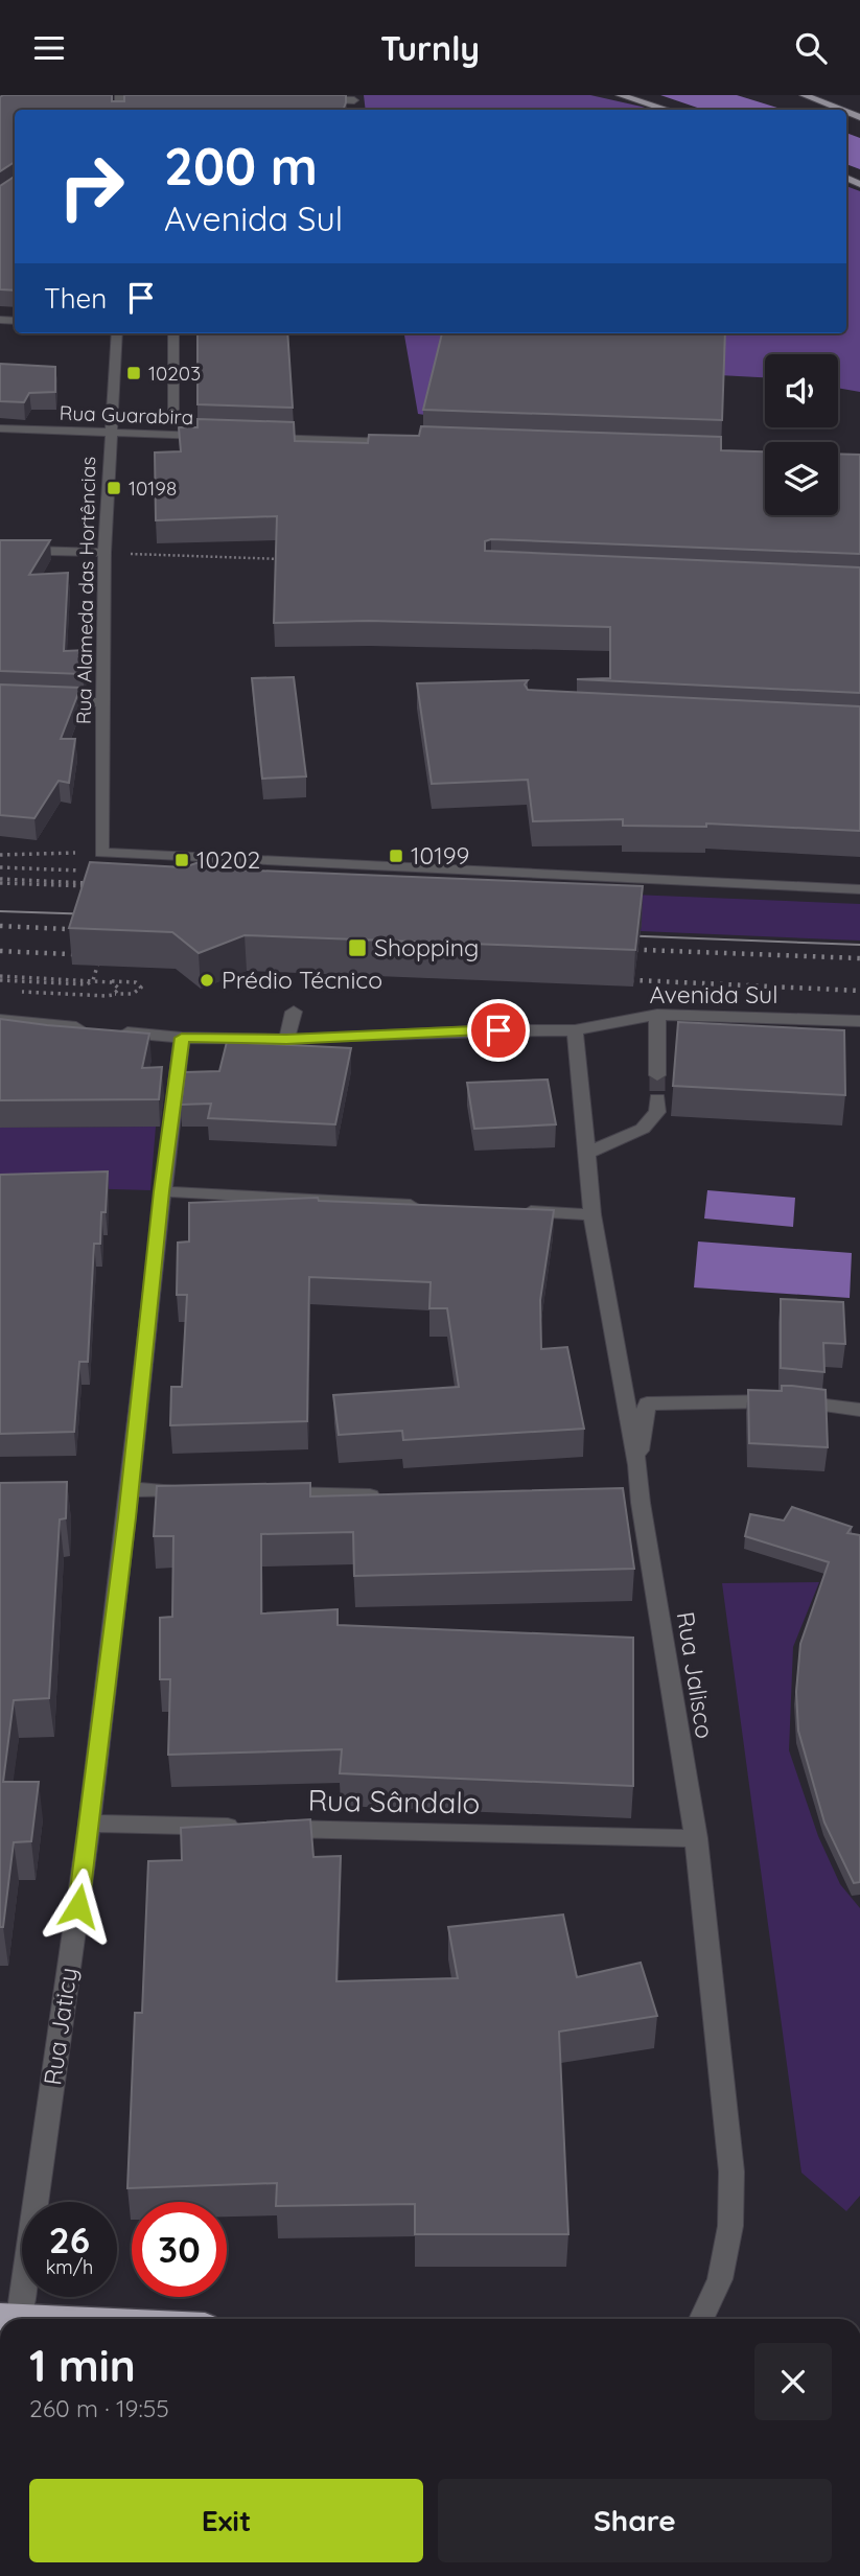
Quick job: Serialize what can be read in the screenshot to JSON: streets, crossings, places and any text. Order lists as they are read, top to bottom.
{
  "streets": {
    "street": [
      "Rua Guarabira",
      "Rua Alameda das Hortências",
      "Avenida Sul",
      "Rua Jalisco",
      "Rua Sândalo",
      "Rua Jaticy"
    ]
  },
  "crossings": [
    ["Rua Guarabira", "Rua Alameda das Hortências"],
    ["Avenida Sul", "Rua Jalisco"],
    ["Avenida Sul", "Rua Jaticy"],
    ["Rua Jalisco", "Rua Sândalo"],
    ["Rua Sândalo", "Rua Jaticy"]
  ],
  "places": {
    "transit": [
      "10203",
      "10198",
      "10199",
      "10202",
      "Shopping"
    ],
    "other": ["Prédio Técnico"]
  },
  "page": {
    "header": "Turnly",
    "turn": ["200 m", "Avenida Sul"],
    "then": "Then",
    "speed": "26 km/h",
    "limit": "30",
    "heading": ["1 min", "260 m · 19:55"],
    "buttons": ["Exit", "Share"]
  }
}
